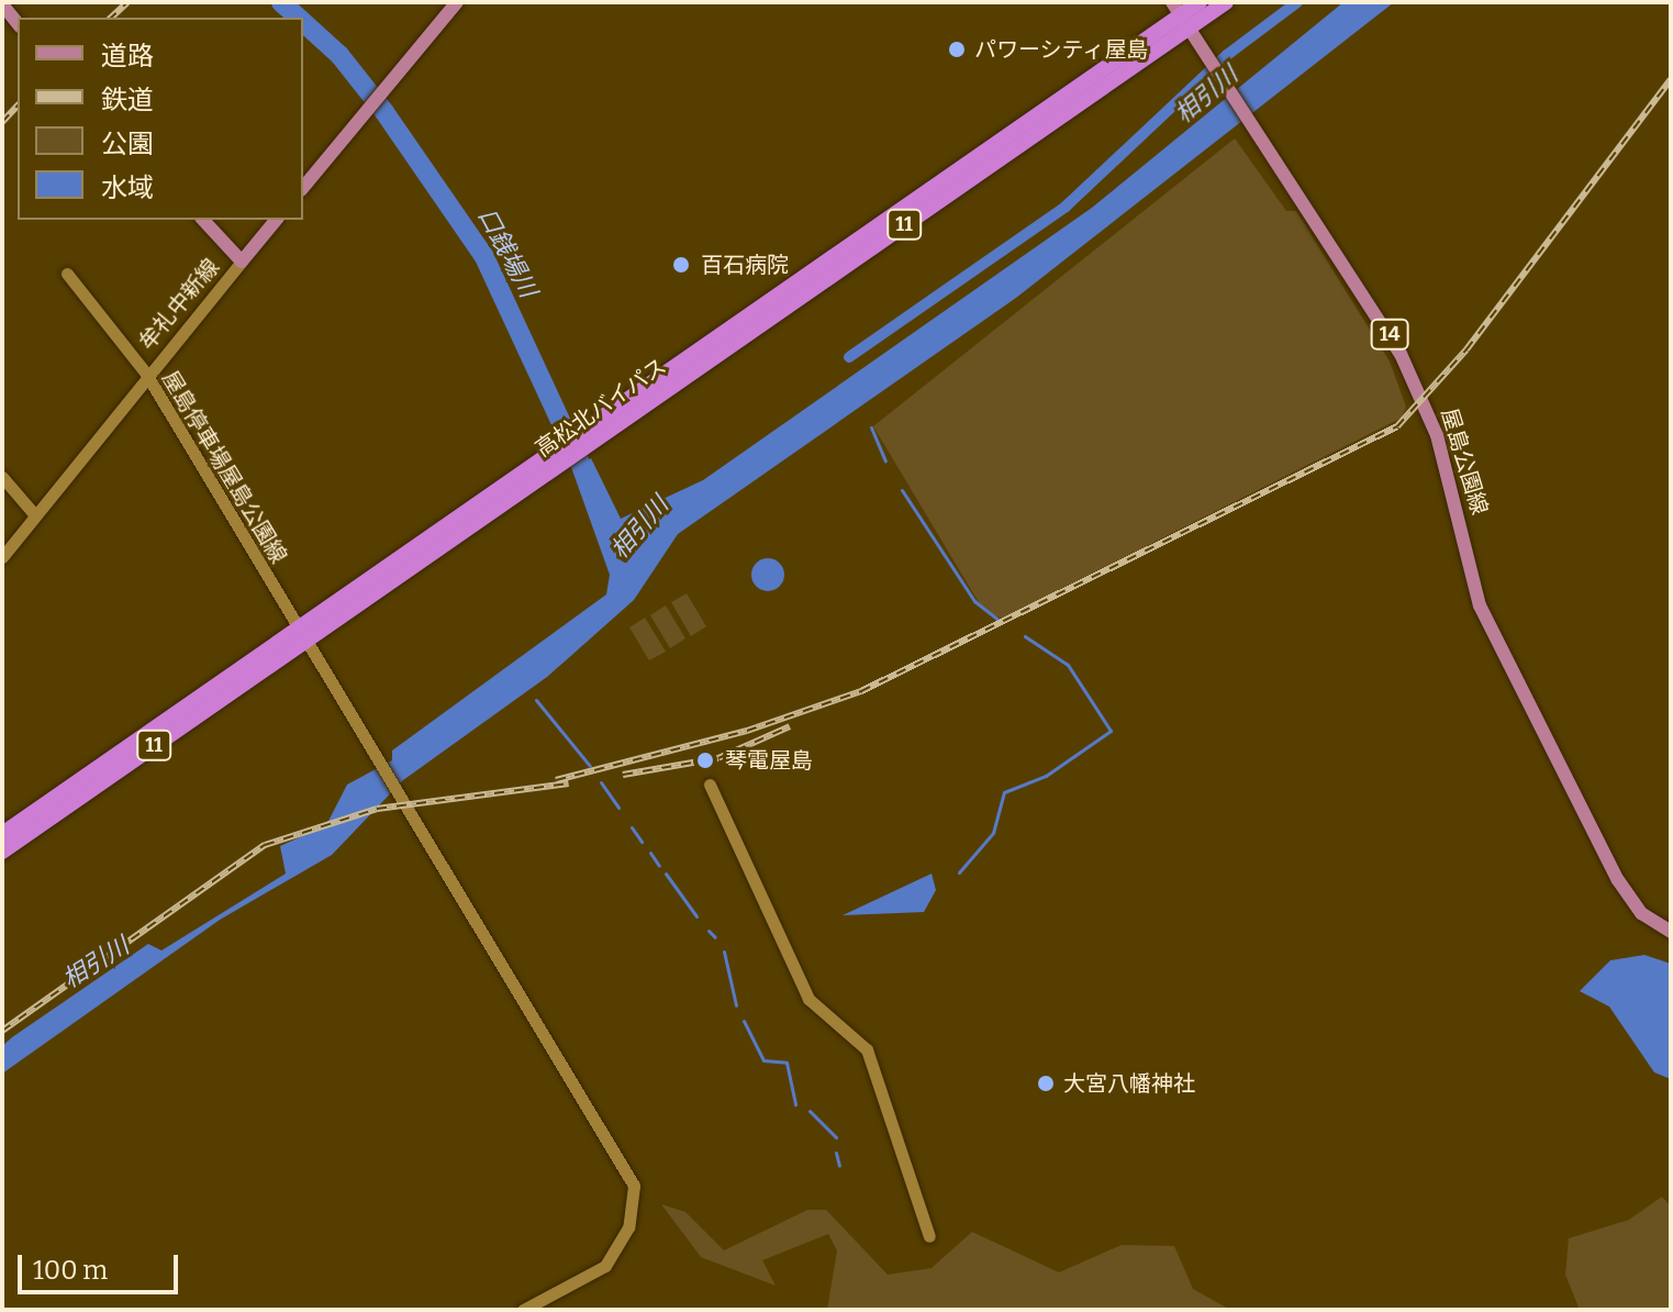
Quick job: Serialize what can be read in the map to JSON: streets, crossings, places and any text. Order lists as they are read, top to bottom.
{
  "streets": {
    "highway": ["11", "高松北バイパス"],
    "main road": ["14", "屋島公園線"],
    "street": ["牟礼中新線", "屋島停車場屋島公園線"]
  },
  "crossings": [
    ["牟礼中新線", "屋島停車場屋島公園線"],
    ["高松北バイパス", "屋島公園線"],
    ["高松北バイパス", "屋島停車場屋島公園線"]
  ],
  "water": ["相引川", "口銭場川"],
  "places": [
    "パワーシティ屋島",
    "百石病院",
    "琴電屋島",
    "大宮八幡神社"
  ],
  "legend": [
    "道路",
    "鉄道",
    "公園",
    "水域"
  ],
  "scale_bar": "100 m"
}
